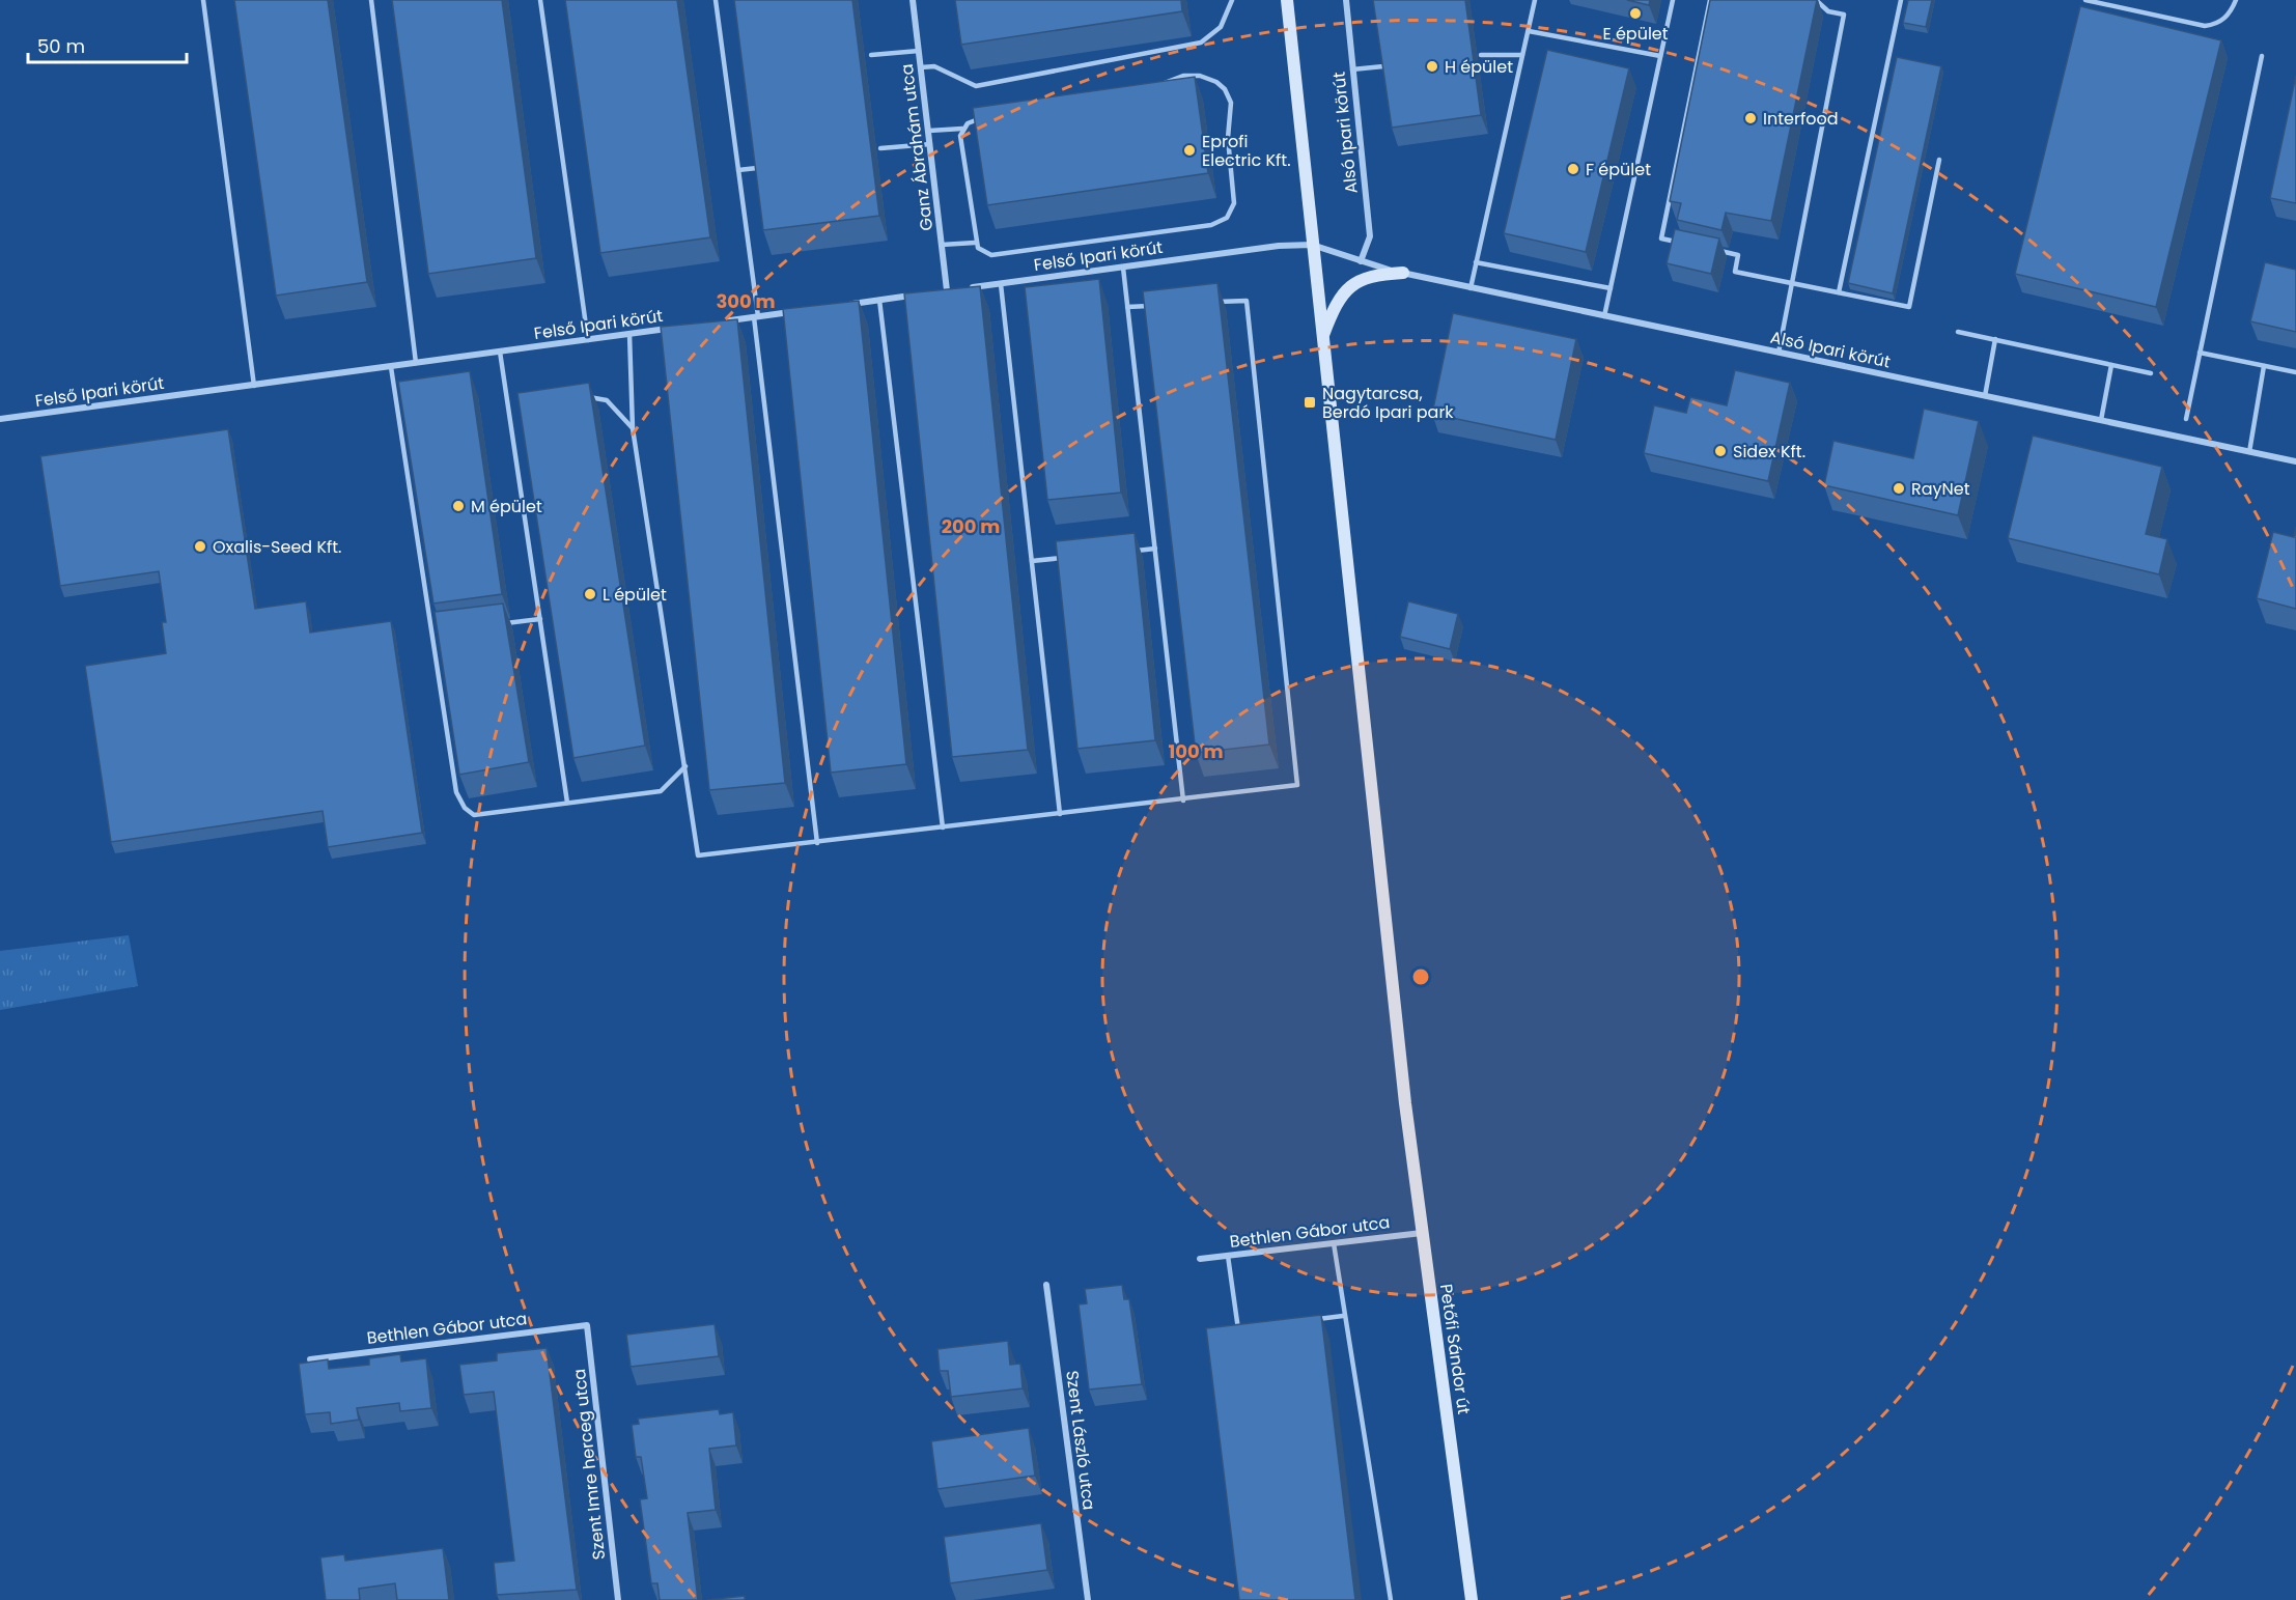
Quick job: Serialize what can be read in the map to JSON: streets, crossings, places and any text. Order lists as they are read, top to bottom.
{
  "streets": {
    "main road": ["Petőfi Sándor út"],
    "street": [
      "Alsó Ipari körút",
      "Ganz Ábrahám utca",
      "Felső Ipari körút",
      "Bethlen Gábor utca",
      "Szent László utca",
      "Szent Imre herceg utca"
    ]
  },
  "crossings": [
    ["Alsó Ipari körút", "Felső Ipari körút"],
    ["Alsó Ipari körút", "Petőfi Sándor út"],
    ["Felső Ipari körút", "Petőfi Sándor út"],
    ["Bethlen Gábor utca", "Petőfi Sándor út"],
    ["Bethlen Gábor utca", "Szent Imre herceg utca"]
  ],
  "places": {
    "other": [
      "E épület",
      "H épület",
      "Interfood",
      "Eprofi Electric Kft.",
      "F épület",
      "Sidex Kft.",
      "RayNet",
      "M épület",
      "Oxalis-Seed Kft.",
      "L épület"
    ],
    "transit": ["Nagytarcsa, Berdó Ipari park"]
  },
  "scale_bar": "50 m",
  "rings": ["300 m", "200 m", "100 m"]
}
